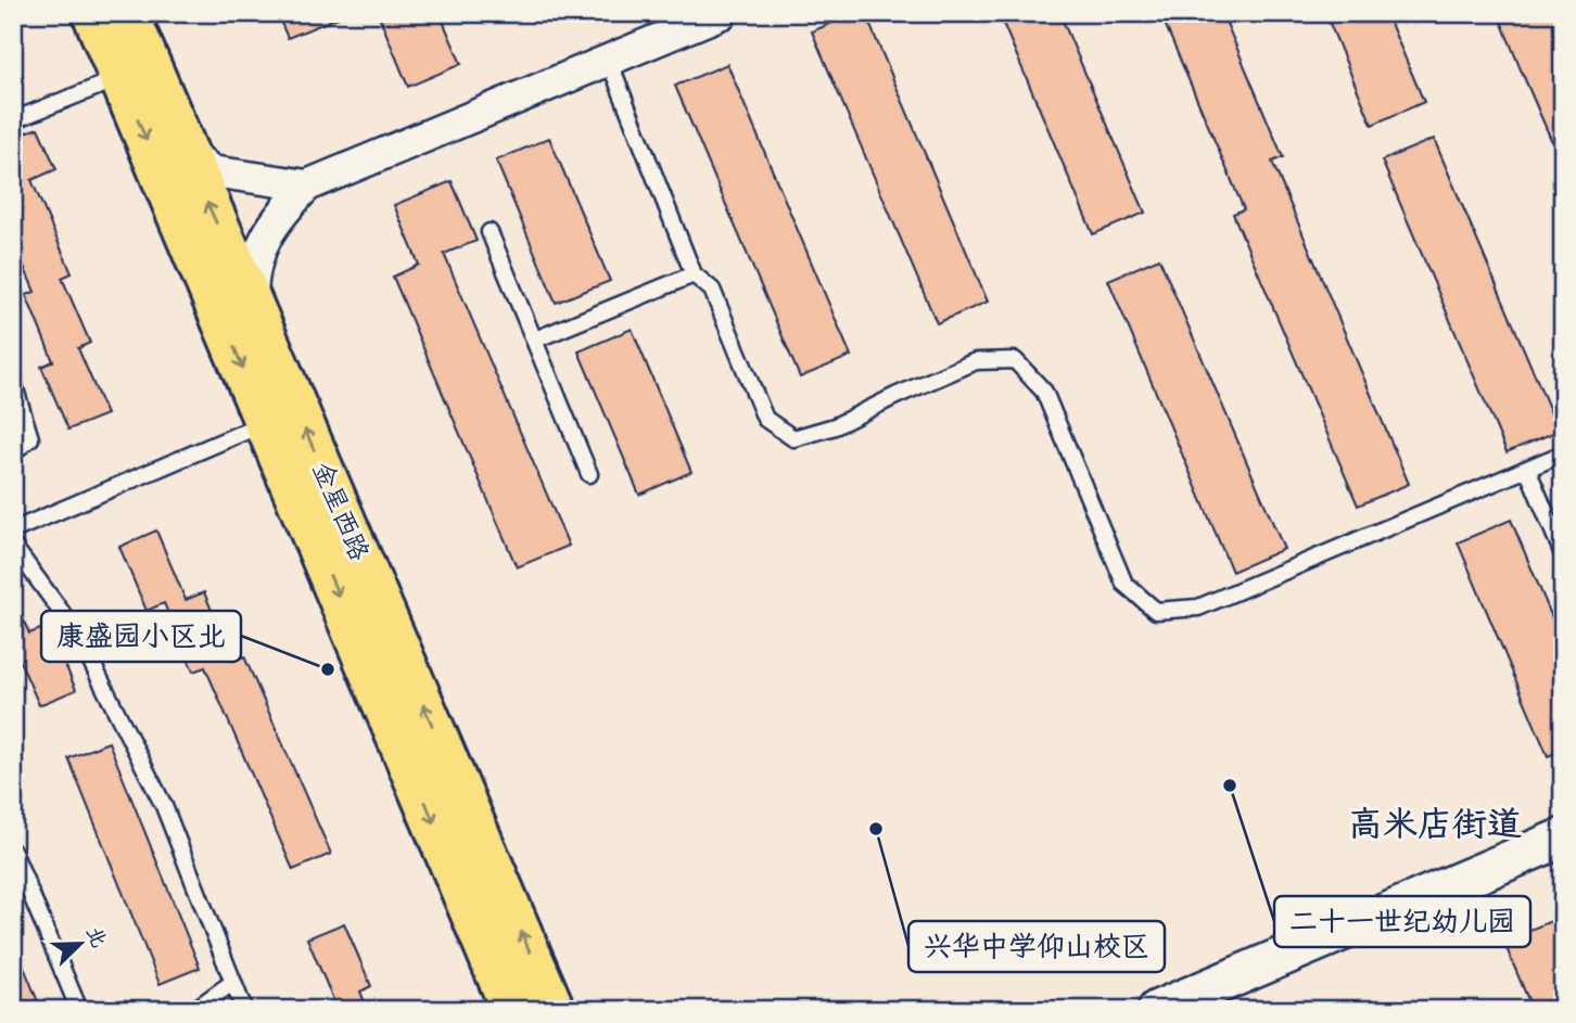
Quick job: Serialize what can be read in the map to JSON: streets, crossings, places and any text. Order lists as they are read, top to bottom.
{
  "streets": {
    "main road": ["金星西路"]
  },
  "districts": ["高米店街道"],
  "places": ["康盛园小区北", "二十一世纪幼儿园", "兴华中学仰山校区"],
  "north": "top right"
}
